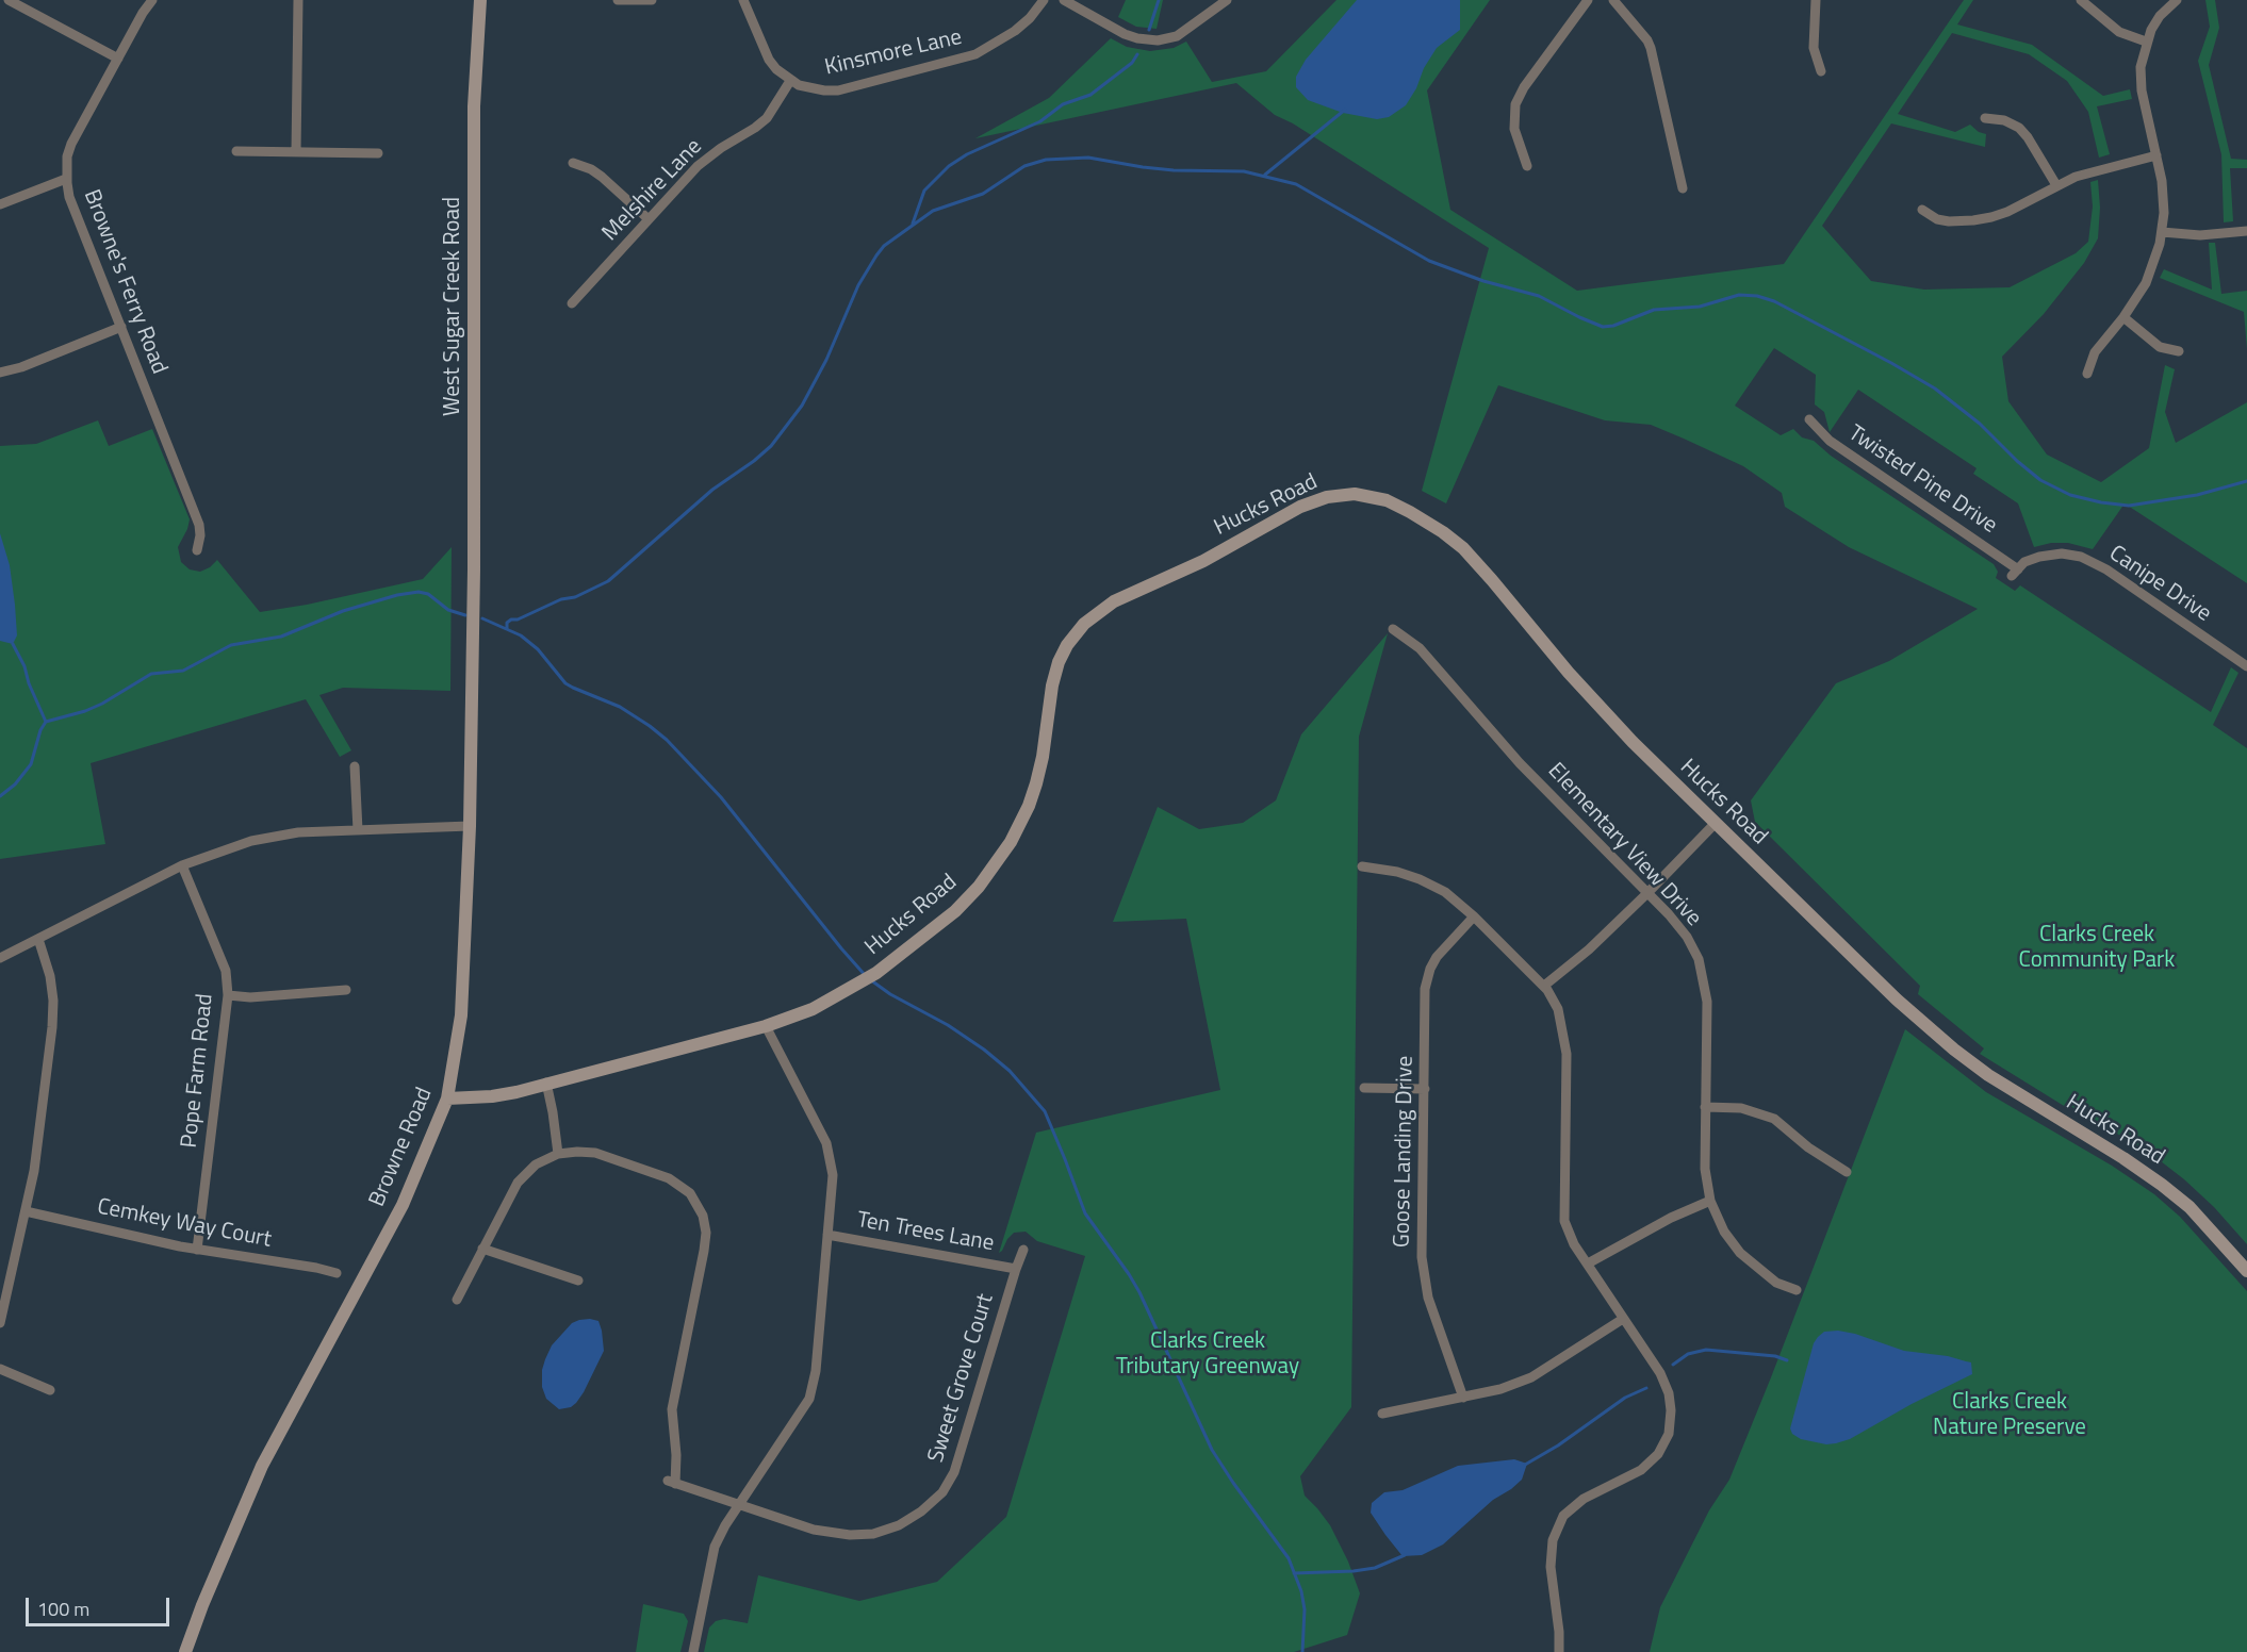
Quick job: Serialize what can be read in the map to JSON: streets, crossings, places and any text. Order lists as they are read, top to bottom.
{
  "streets": {
    "main road": ["West Sugar Creek Road", "Hucks Road", "Browne Road"],
    "street": [
      "Kinsmore Lane",
      "Melshire Lane",
      "Browne's Ferry Road",
      "Twisted Pine Drive",
      "Canipe Drive",
      "Elementary View Drive",
      "Pope Farm Road",
      "Goose Landing Drive",
      "Cemkey Way Court",
      "Ten Trees Lane",
      "Sweet Grove Court"
    ]
  },
  "crossings": [
    ["Kinsmore Lane", "Melshire Lane"],
    ["West Sugar Creek Road", "Browne Road"],
    ["Twisted Pine Drive", "Canipe Drive"],
    ["Hucks Road", "Browne Road"],
    ["Pope Farm Road", "Cemkey Way Court"],
    ["Ten Trees Lane", "Sweet Grove Court"]
  ],
  "parks": ["Clarks Creek Community Park", "Clarks Creek Tributary Greenway", "Clarks Creek Nature Preserve"],
  "scale_bar": "100 m"
}
